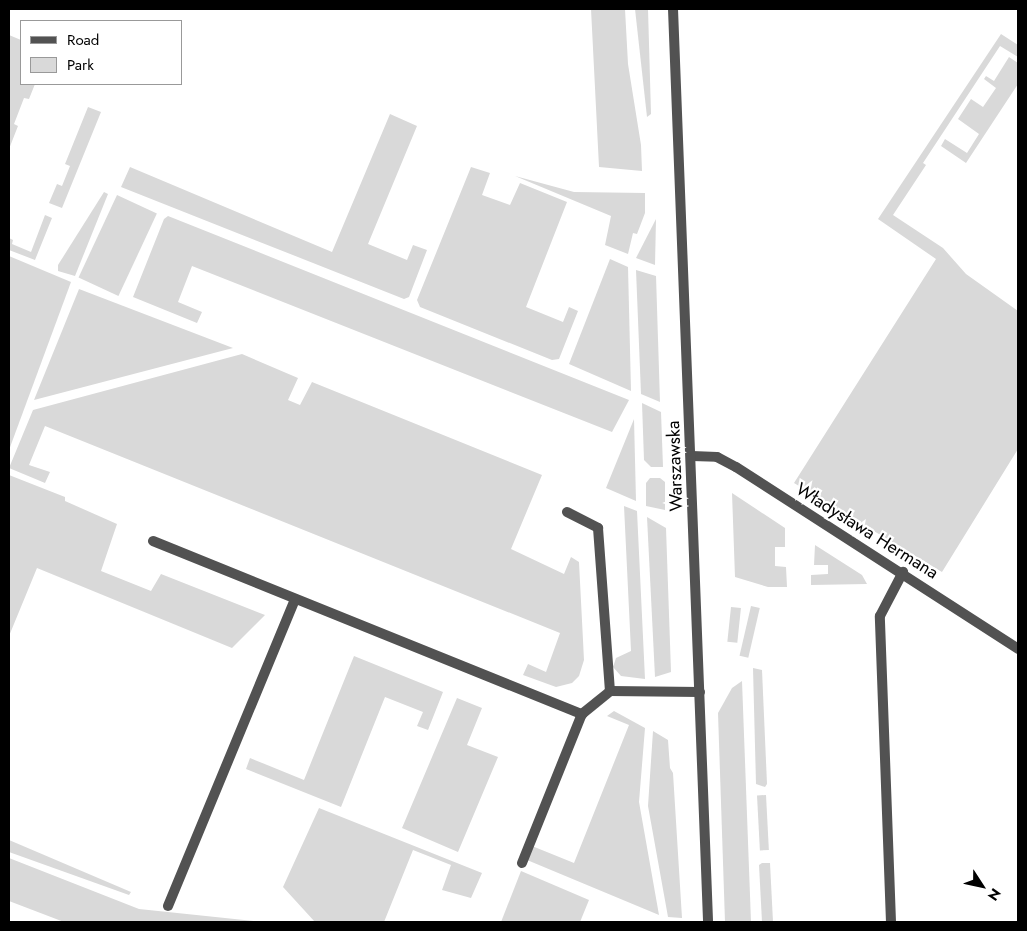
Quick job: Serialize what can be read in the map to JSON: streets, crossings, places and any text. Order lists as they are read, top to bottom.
{
  "streets": {
    "street": ["Warszawska", "Władysława Hermana"]
  },
  "crossings": [
    ["Warszawska", "Władysława Hermana"]
  ],
  "legend": ["Road", "Park"],
  "north": "bottom right"
}
